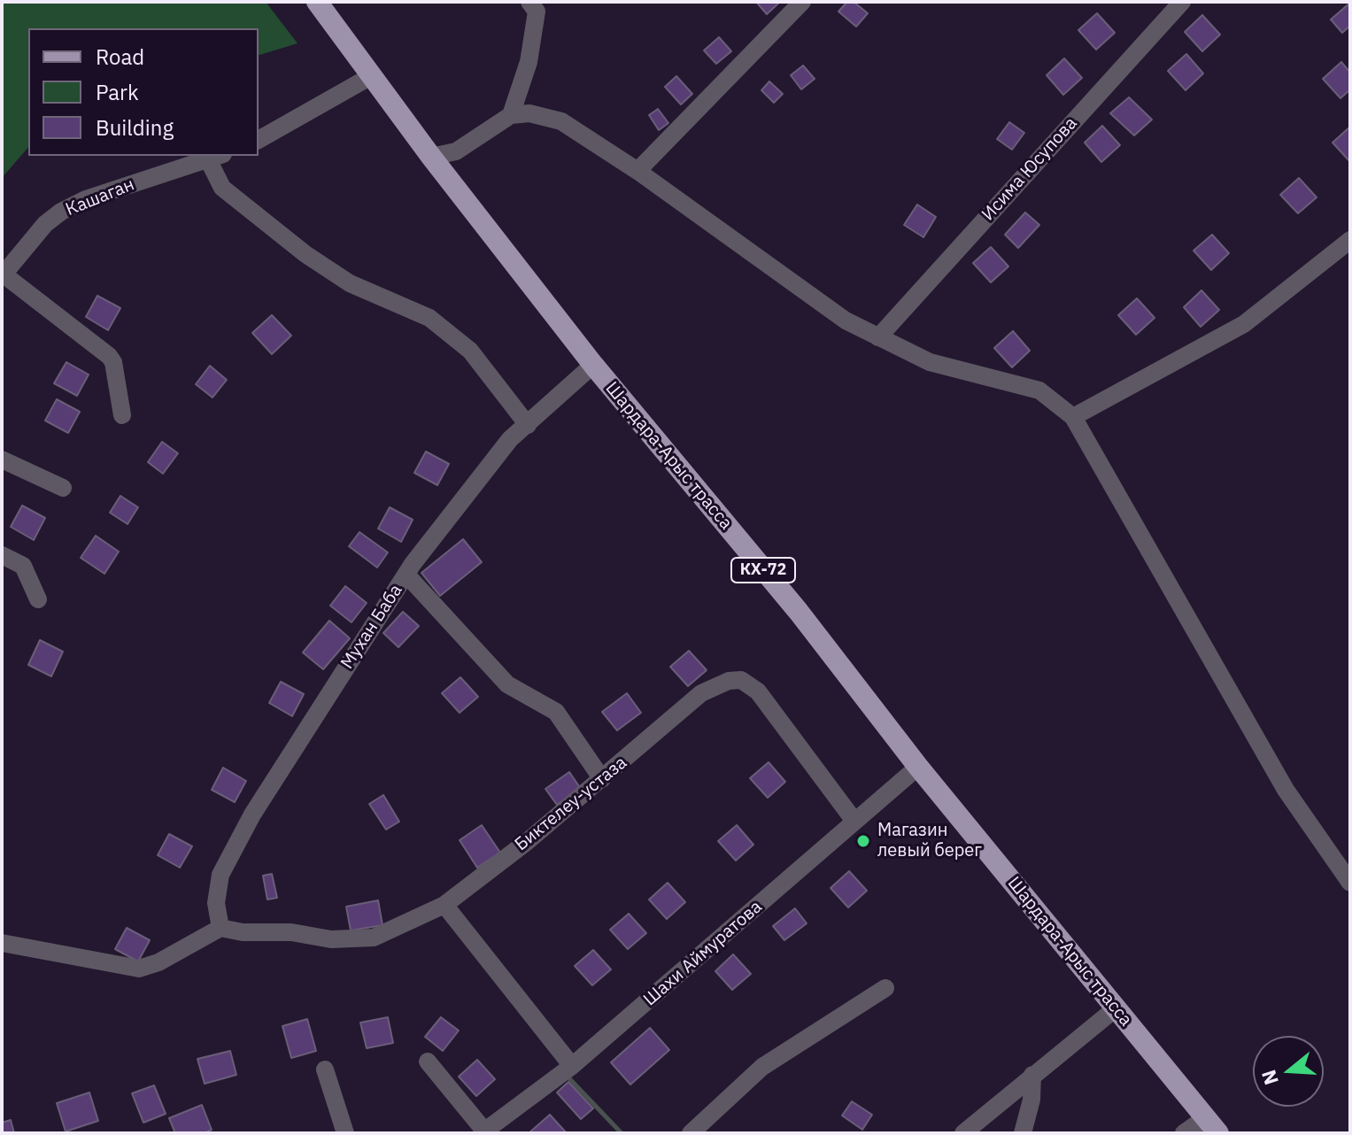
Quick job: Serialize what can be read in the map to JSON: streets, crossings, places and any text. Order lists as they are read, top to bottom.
{
  "streets": {
    "main road": ["Шардара-Арыс трасса", "КХ-72"],
    "street": [
      "Исима Юсупова",
      "Кашаган",
      "Мухан Баба",
      "Биктелеу-устаза",
      "Шахи Аймуратова"
    ]
  },
  "crossings": [
    ["Шардара-Арыс трасса", "Мухан Баба"],
    ["Шардара-Арыс трасса", "Шахи Аймуратова"],
    ["Мухан Баба", "Биктелеу-устаза"],
    ["Биктелеу-устаза", "Шахи Аймуратова"]
  ],
  "places": ["Магазин левый берег"],
  "legend": ["Road", "Park", "Building"],
  "north": "left"
}
